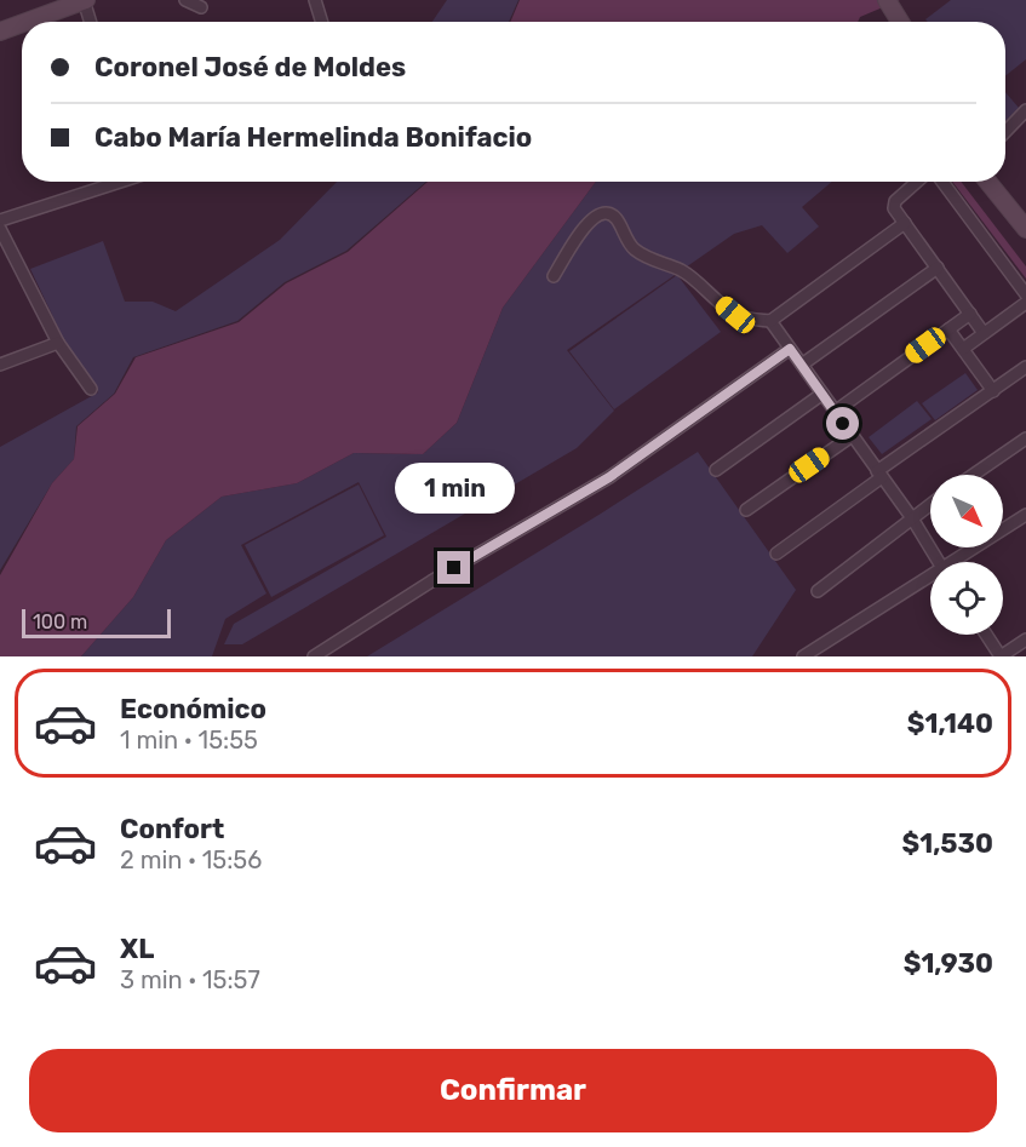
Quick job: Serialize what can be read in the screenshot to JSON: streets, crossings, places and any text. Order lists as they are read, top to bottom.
{
  "scale_bar": "100 m",
  "north": "bottom right",
  "page": {
    "banner": ["Coronel José de Moldes", "Cabo María Hermelinda Bonifacio"],
    "bubble": "1 min",
    "scale": "100 m",
    "list": [
      {
        "name": "Económico",
        "note": "1 min · 15:55",
        "value": "$1,140"
      },
      {
        "name": "Confort",
        "note": "2 min · 15:56",
        "value": "$1,530"
      },
      {
        "name": "XL",
        "note": "3 min · 15:57",
        "value": "$1,930"
      }
    ],
    "buttons": "Confirmar"
  }
}
